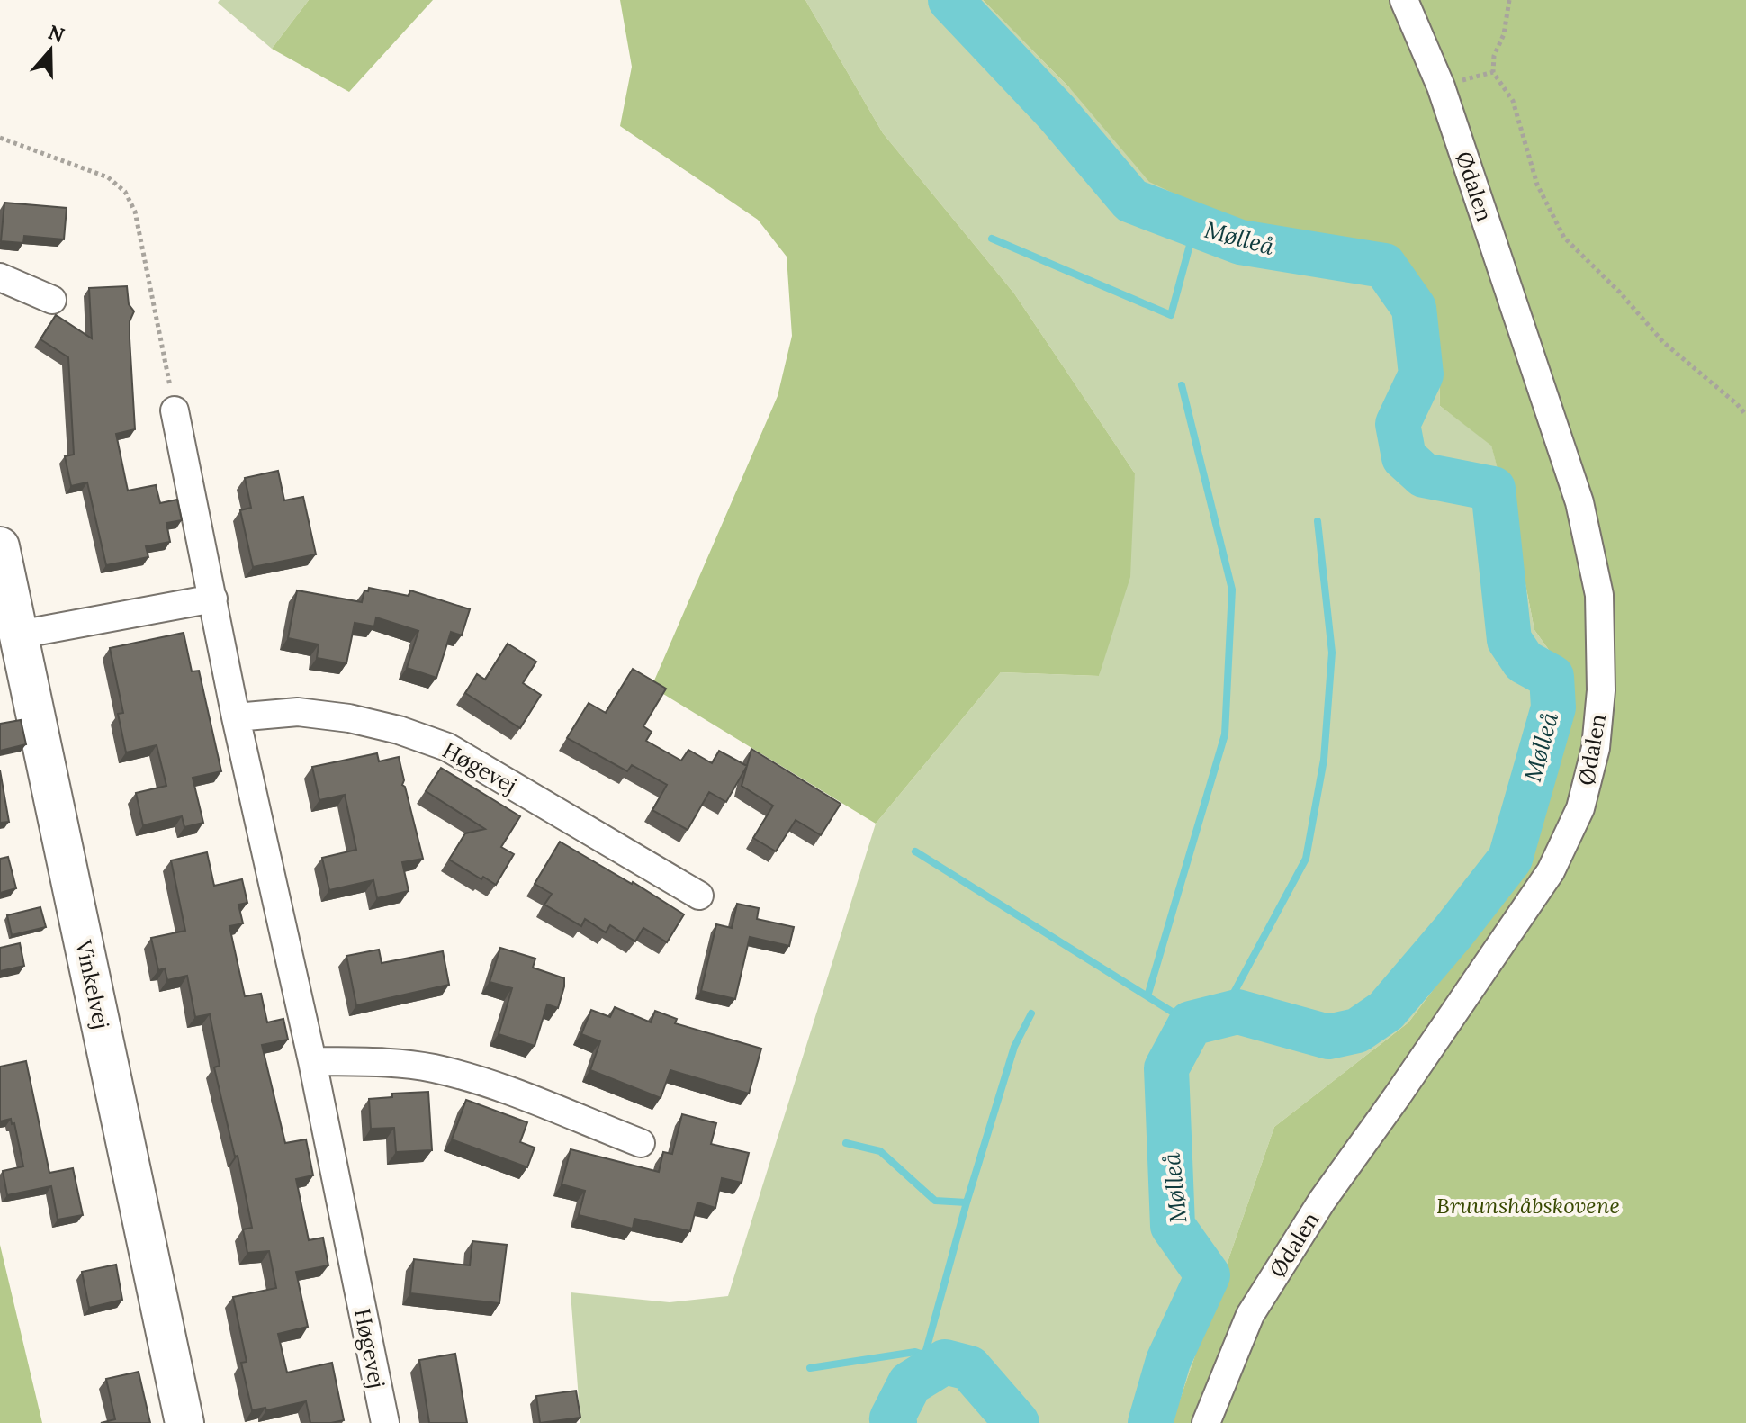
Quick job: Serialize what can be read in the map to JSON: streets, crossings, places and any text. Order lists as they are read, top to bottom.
{
  "streets": {
    "street": ["Ødalen", "Høgevej", "Vinkelvej"]
  },
  "water": ["Mølleå"],
  "parks": ["Bruunshåbskovene"],
  "north": "top"
}
